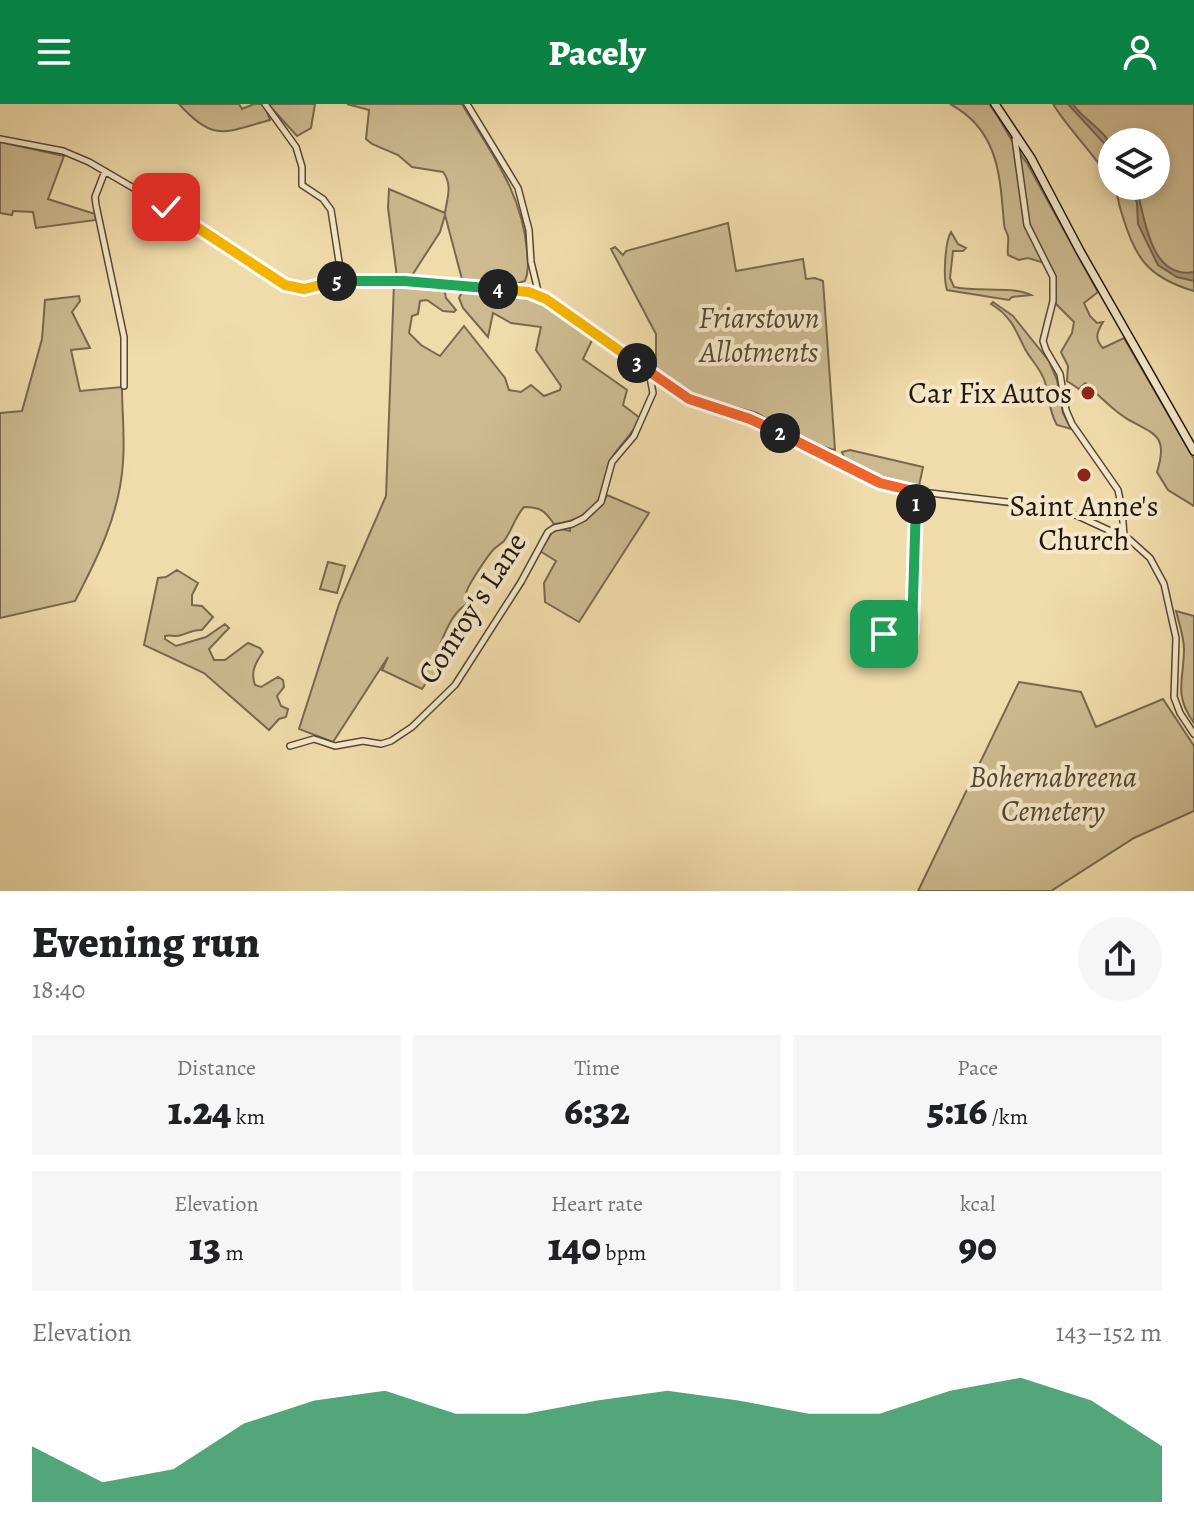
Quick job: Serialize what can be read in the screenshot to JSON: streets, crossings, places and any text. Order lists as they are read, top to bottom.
{
  "streets": {
    "street": ["Conroy's Lane"]
  },
  "parks": ["Friarstown Allotments", "Bohernabreena Cemetery"],
  "places": ["Car Fix Autos", "Saint Anne's Church"],
  "page": {
    "header": "Pacely",
    "pins": [
      "5",
      "4",
      "3",
      "2",
      "1"
    ],
    "heading": ["Evening run", "18:40"],
    "stats": [
      ["Distance", "1.24 km"],
      ["Time", "6:32"],
      ["Pace", "5:16 /km"],
      ["Elevation", "13 m"],
      ["Heart rate", "140 bpm"],
      ["kcal", "90"]
    ],
    "chart": ["Elevation", "143–152 m"]
  }
}
